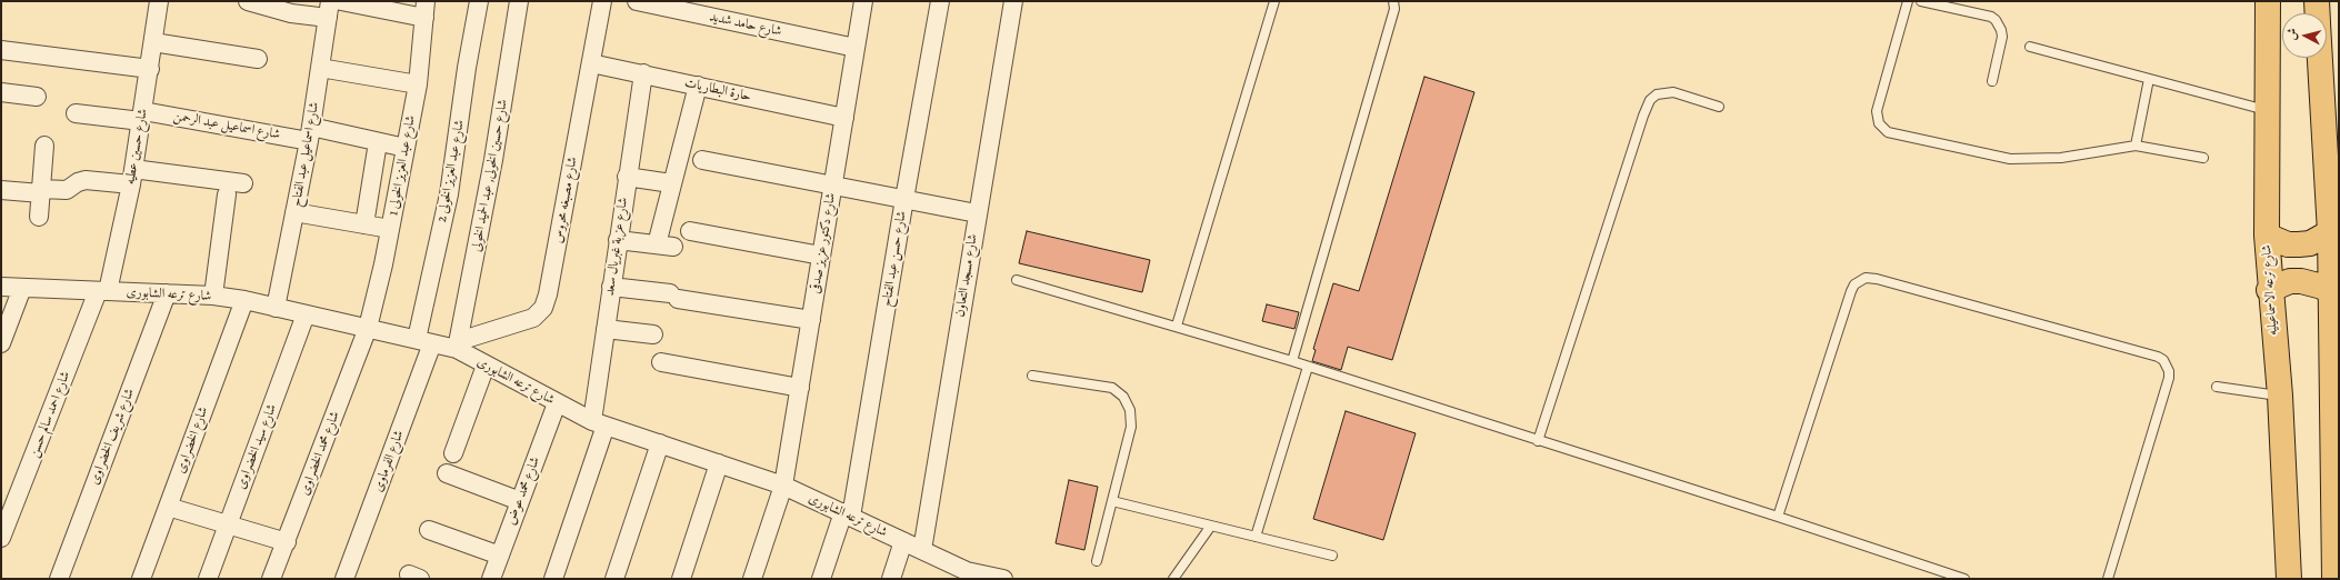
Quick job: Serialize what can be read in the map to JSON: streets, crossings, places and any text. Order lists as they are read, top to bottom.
{
  "streets": {
    "main road": ["شارع ترعه الاسماعيليه"],
    "street": [
      "شارع حامد شديد",
      "حارة البطاريات",
      "شارع اسماعيل عبد الرحمن",
      "شارع حسين عطيه",
      "شارع اسماعيل عبد الفتاح",
      "شارع عبد العزيز الخولى 1",
      "شارع عبد العزيز الخولى 2",
      "شارع حسين الخولى, عبد الحميد الخولى",
      "شارع مصبغه محروس",
      "شارع دكتور عزيز صدقى",
      "شارع عزبة غبريال سعد",
      "شارع حسن عبد الفتاح",
      "شارع مسجد التعاون",
      "شارع ترعه الشابورى",
      "شارع احمد سالم حسن",
      "شارع شريف الخضراوى",
      "شارع الخضراوى",
      "شارع سيد الخضراوى",
      "شارع محمد الخضراوى",
      "شارع الفرماوى",
      "شارع محمد عوض"
    ]
  },
  "crossings": [
    ["شارع حامد شديد", "شارع دكتور عزيز صدقى"],
    ["حارة البطاريات", "شارع مصبغه محروس"],
    ["حارة البطاريات", "شارع دكتور عزيز صدقى"],
    ["حارة البطاريات", "شارع عزبة غبريال سعد"],
    ["شارع اسماعيل عبد الرحمن", "شارع حسين عطيه"],
    ["شارع اسماعيل عبد الرحمن", "شارع اسماعيل عبد الفتاح"],
    ["شارع اسماعيل عبد الرحمن", "شارع عبد العزيز الخولى 1"],
    ["شارع حسين عطيه", "شارع ترعه الشابورى"],
    ["شارع حسين عطيه", "شارع احمد سالم حسن"],
    ["شارع اسماعيل عبد الفتاح", "شارع ترعه الشابورى"],
    ["شارع عبد العزيز الخولى 1", "شارع ترعه الشابورى"],
    ["شارع عبد العزيز الخولى 1", "شارع محمد الخضراوى"],
    ["شارع عبد العزيز الخولى 2", "شارع ترعه الشابورى"],
    ["شارع عبد العزيز الخولى 2", "شارع الفرماوى"],
    ["شارع حسين الخولى, عبد الحميد الخولى", "شارع مصبغه محروس"],
    ["شارع حسين الخولى, عبد الحميد الخولى", "شارع ترعه الشابورى"],
    ["شارع مصبغه محروس", "شارع ترعه الشابورى"],
    ["شارع دكتور عزيز صدقى", "شارع ترعه الشابورى"],
    ["شارع عزبة غبريال سعد", "شارع ترعه الشابورى"],
    ["شارع حسن عبد الفتاح", "شارع ترعه الشابورى"],
    ["شارع مسجد التعاون", "شارع ترعه الشابورى"],
    ["شارع ترعه الشابورى", "شارع احمد سالم حسن"],
    ["شارع ترعه الشابورى", "شارع شريف الخضراوى"],
    ["شارع ترعه الشابورى", "شارع الخضراوى"],
    ["شارع ترعه الشابورى", "شارع سيد الخضراوى"],
    ["شارع ترعه الشابورى", "شارع محمد الخضراوى"],
    ["شارع ترعه الشابورى", "شارع الفرماوى"],
    ["شارع ترعه الشابورى", "شارع محمد عوض"]
  ],
  "north": "left"
}
